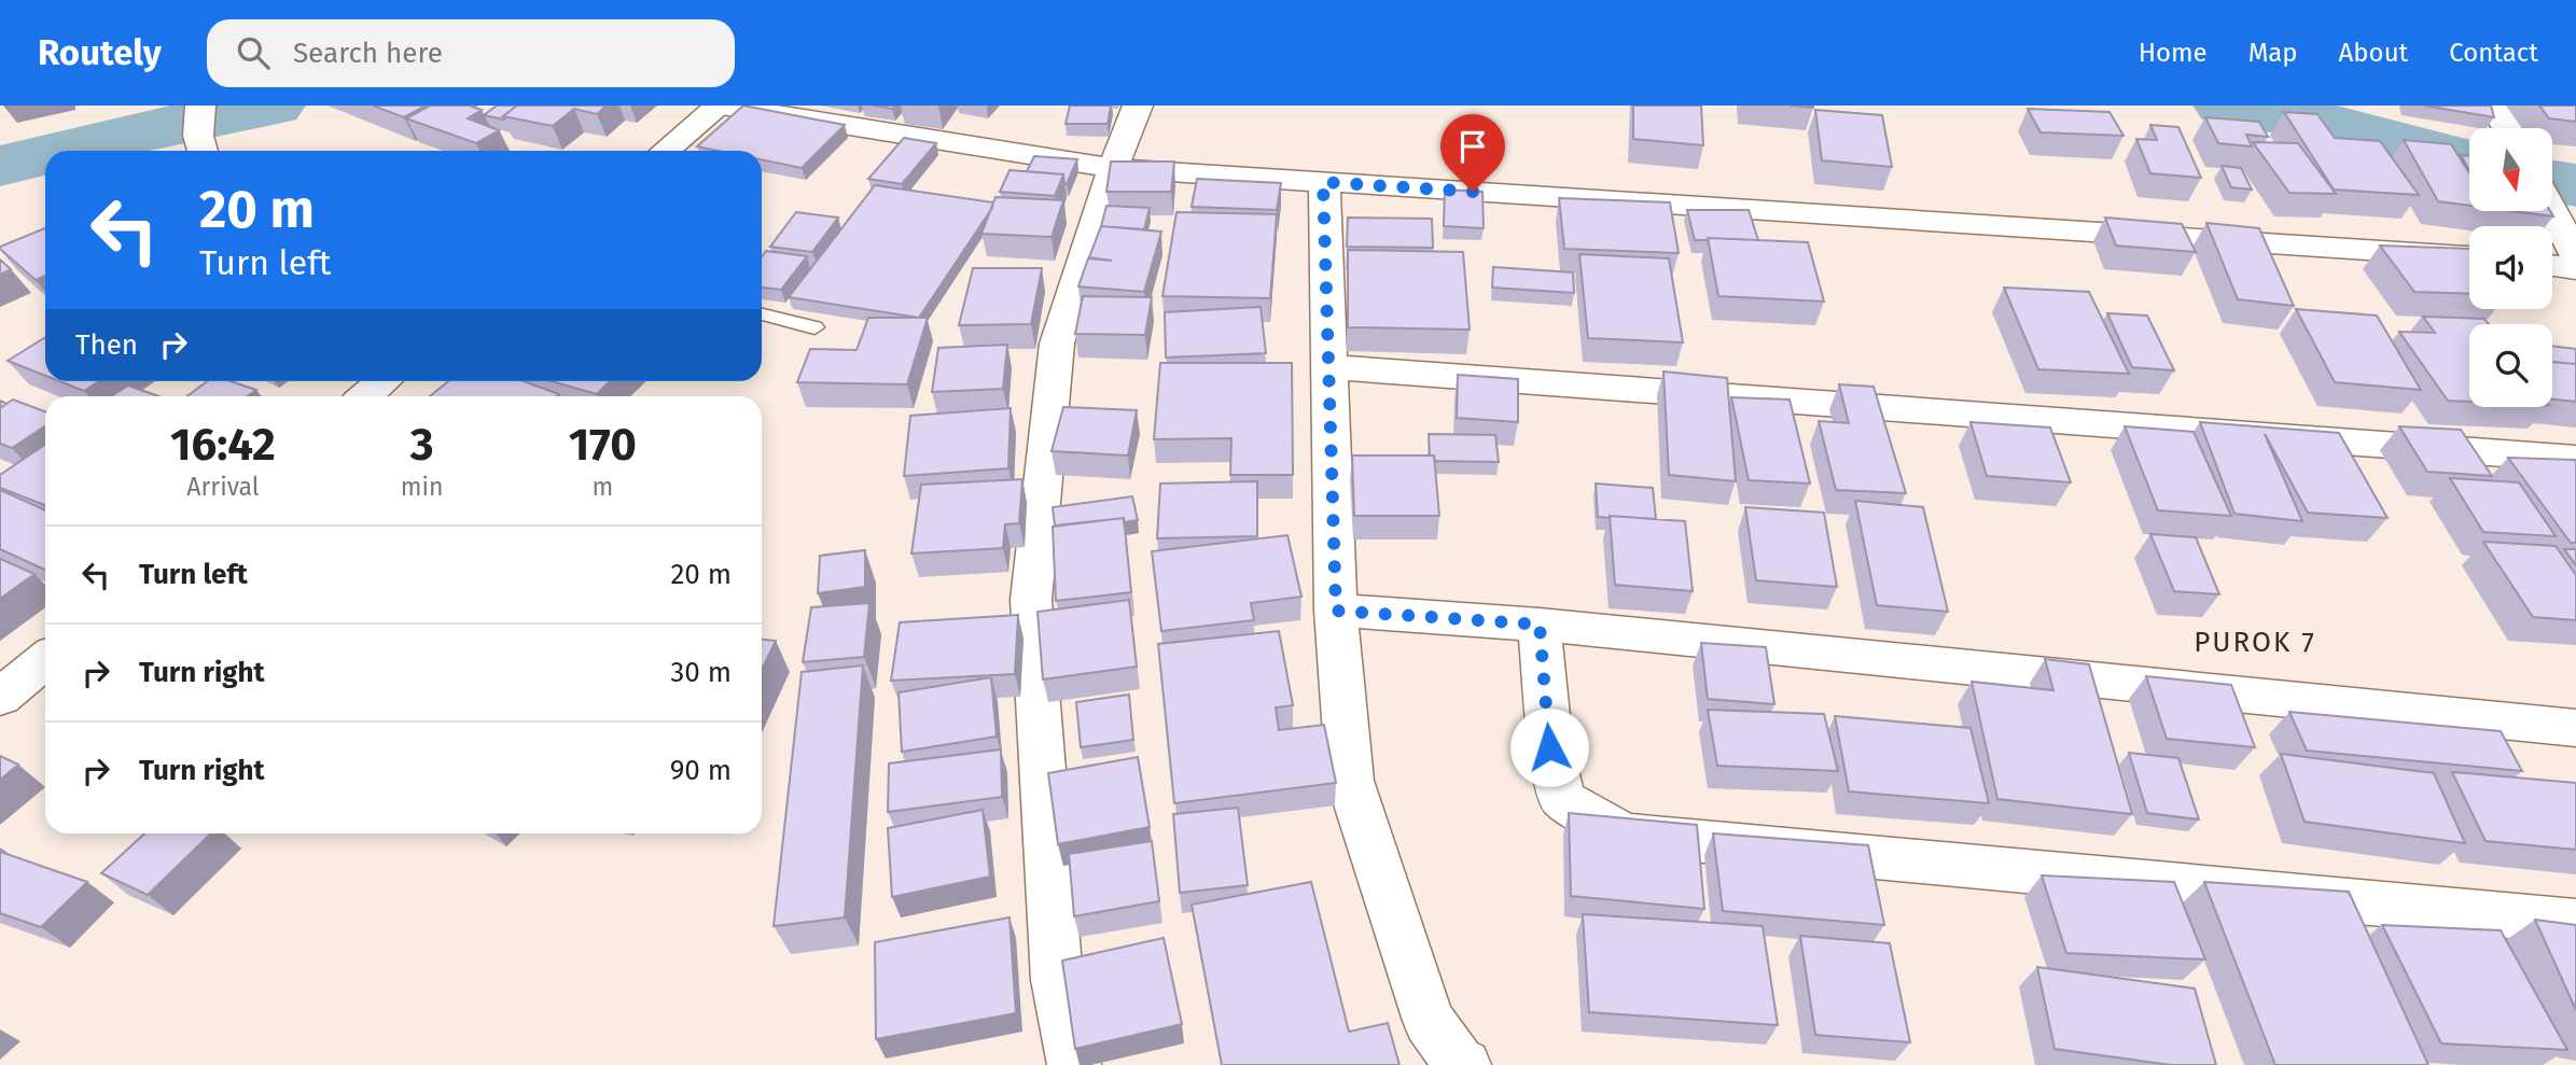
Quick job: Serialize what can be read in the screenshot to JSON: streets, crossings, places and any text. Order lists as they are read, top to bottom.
{
  "districts": ["PUROK 7"],
  "north": "bottom",
  "page": {
    "header": "Routely",
    "search": "Search here",
    "nav": [
      "Home",
      "Map",
      "About",
      "Contact"
    ],
    "turn": ["20 m", "Turn left"],
    "then": "Then",
    "eta": [
      "16:42",
      "Arrival",
      "3",
      "min",
      "170",
      "m"
    ],
    "list": [
      {
        "name": "Turn left",
        "value": "20 m"
      },
      {
        "name": "Turn right",
        "value": "30 m"
      },
      {
        "name": "Turn right",
        "value": "90 m"
      }
    ]
  }
}
